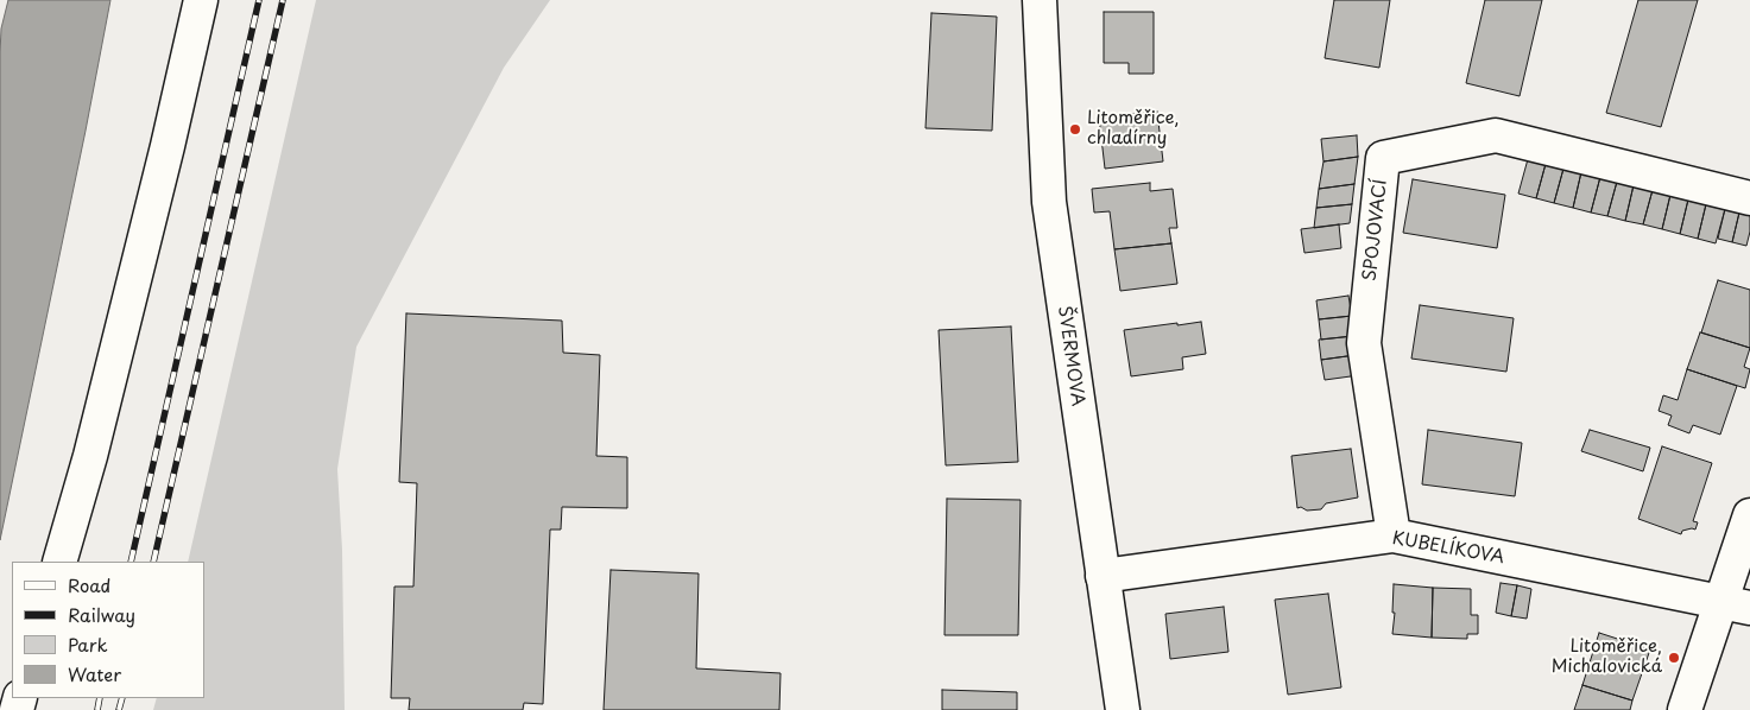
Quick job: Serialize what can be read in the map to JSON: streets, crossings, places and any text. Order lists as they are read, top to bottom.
{
  "streets": {
    "street": ["SPOJOVACÍ", "ŠVERMOVA", "KUBELÍKOVA"]
  },
  "crossings": [
    ["SPOJOVACÍ", "KUBELÍKOVA"],
    ["ŠVERMOVA", "KUBELÍKOVA"]
  ],
  "places": ["Litoměřice, chladírny", "Litoměřice, Michalovická"],
  "legend": [
    "Road",
    "Railway",
    "Park",
    "Water"
  ]
}
